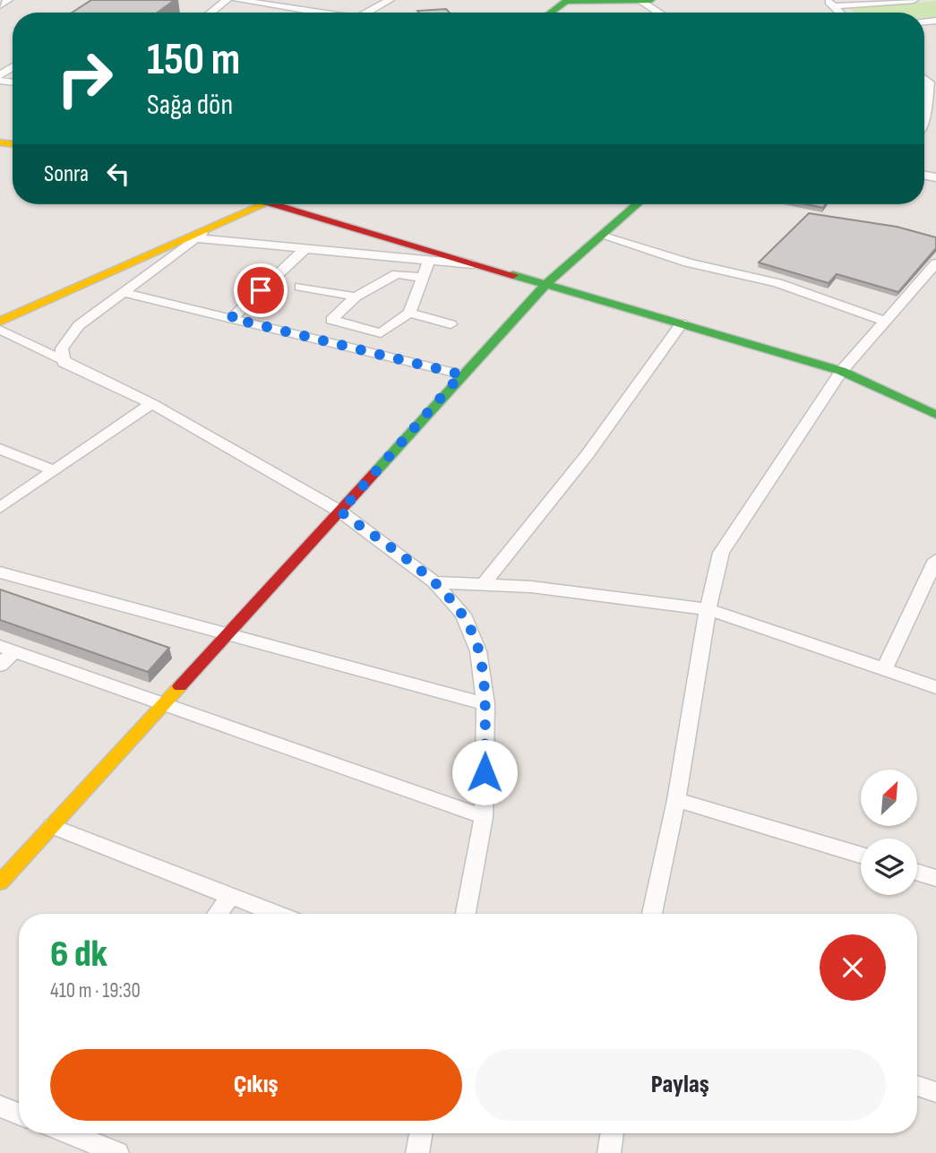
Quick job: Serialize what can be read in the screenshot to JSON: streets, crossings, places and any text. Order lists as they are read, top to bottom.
{
  "north": "top right",
  "page": {
    "turn": ["150 m", "Sağa dön"],
    "then": "Sonra",
    "heading": ["6 dk", "410 m · 19:30"],
    "buttons": ["Çıkış", "Paylaş"]
  }
}
